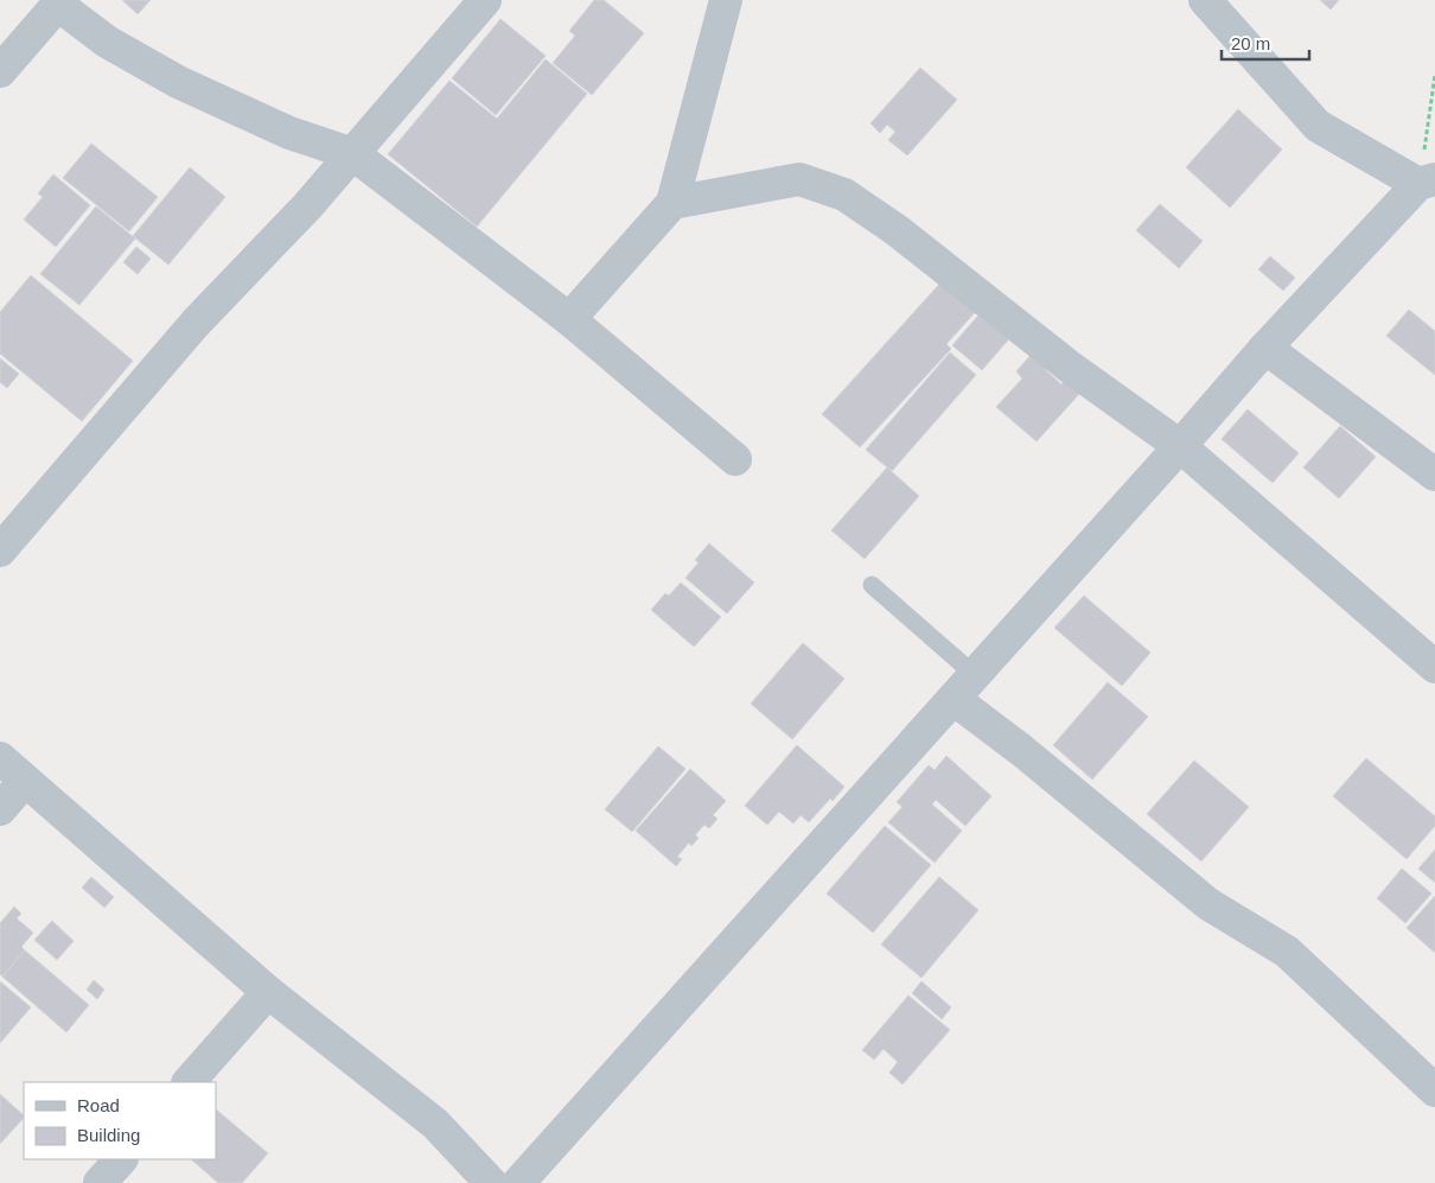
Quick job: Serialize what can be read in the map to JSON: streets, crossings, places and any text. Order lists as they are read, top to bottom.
{
  "legend": ["Road", "Building"],
  "scale_bar": "20 m"
}
